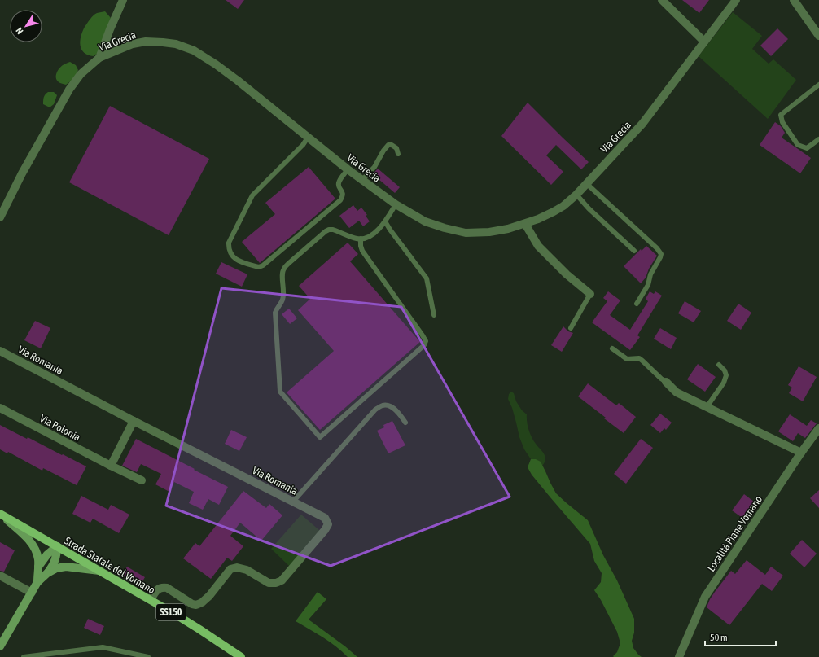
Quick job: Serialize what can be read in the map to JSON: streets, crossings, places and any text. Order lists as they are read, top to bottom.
{
  "streets": {
    "main road": ["Strada Statale del Vomano", "SS150"],
    "street": [
      "Via Grecia",
      "Via Romania",
      "Via Polonia",
      "Località Piane Vomano"
    ]
  },
  "crossings": [
    ["Via Romania", "Strada Statale del Vomano"]
  ],
  "scale_bar": "50 m",
  "north": "bottom left"
}
